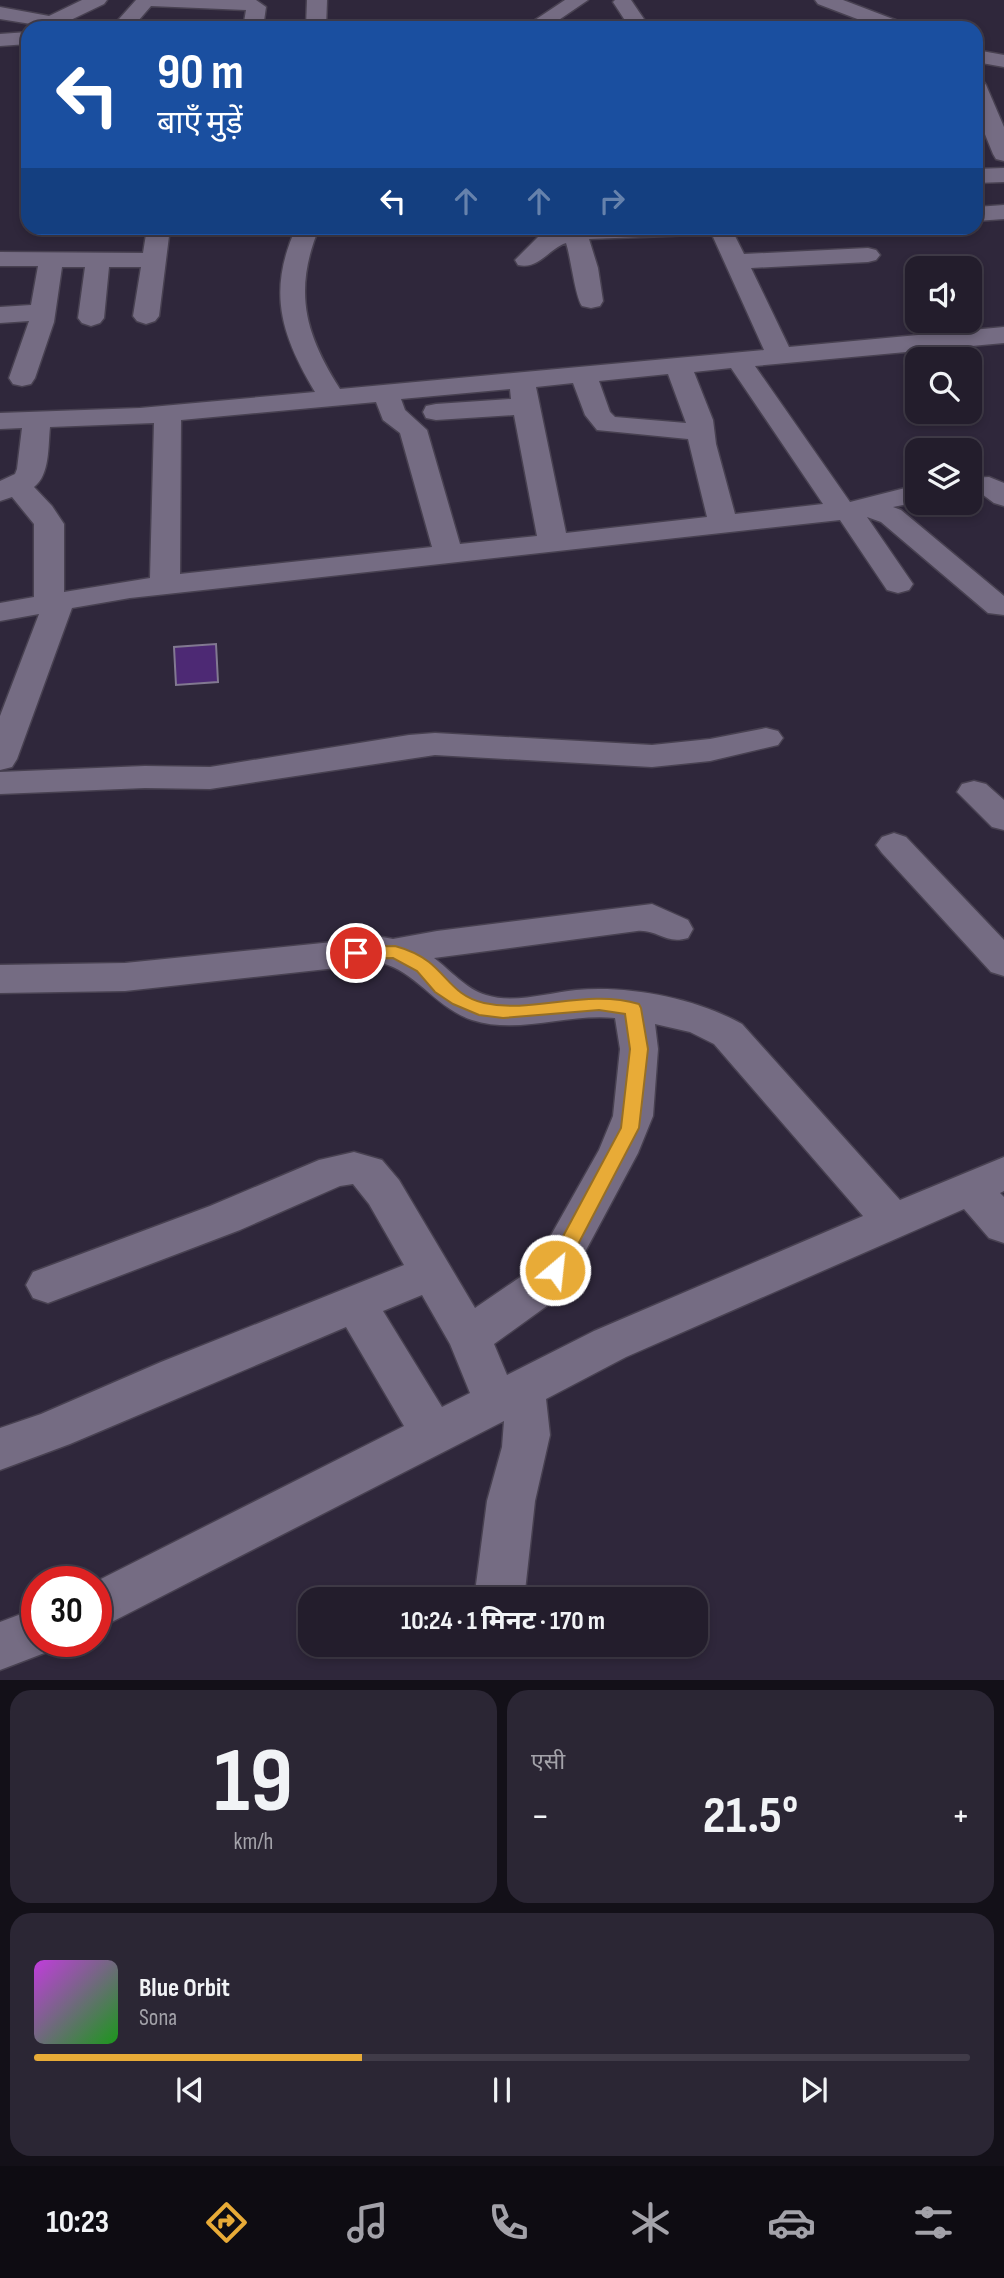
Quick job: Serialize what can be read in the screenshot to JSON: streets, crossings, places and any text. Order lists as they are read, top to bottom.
{
  "page": {
    "turn": ["90 m", "बाएँ मुड़ें"],
    "limit": "30",
    "trip": "10:24 · 1 मिनट · 170 m",
    "tile": [
      ["19", "km/h"],
      "एसी"
    ],
    "heat": ["−", "21.5°", "+"],
    "song": ["Blue Orbit", "Sona"],
    "tabs": "10:23"
  }
}
